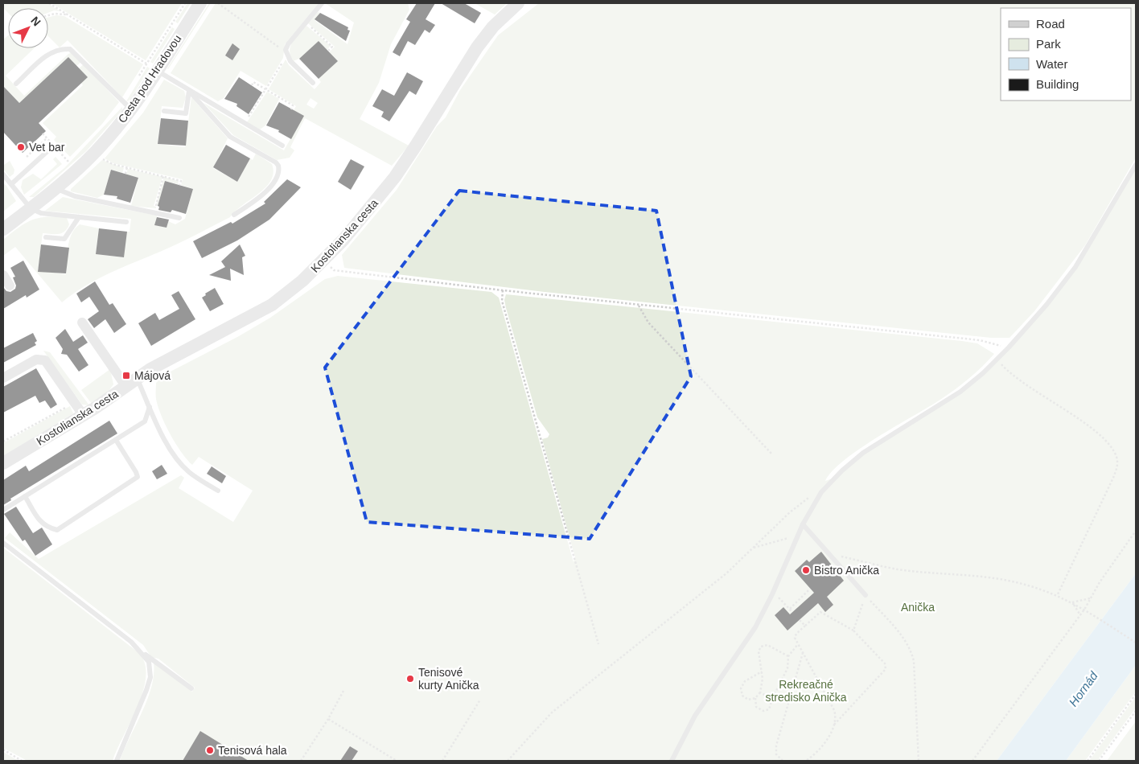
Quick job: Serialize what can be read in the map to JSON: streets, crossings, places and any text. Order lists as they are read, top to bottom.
{
  "streets": {
    "street": ["Cesta pod Hradovou", "Kostolianska cesta"]
  },
  "water": ["Hornád"],
  "parks": ["Anička", "Rekreačné stredisko Anička"],
  "places": {
    "other": [
      "Vet bar",
      "Bistro Anička",
      "Tenisové kurty Anička",
      "Tenisová hala"
    ],
    "transit": ["Májová"]
  },
  "legend": [
    "Road",
    "Park",
    "Water",
    "Building"
  ],
  "north": "top right"
}
